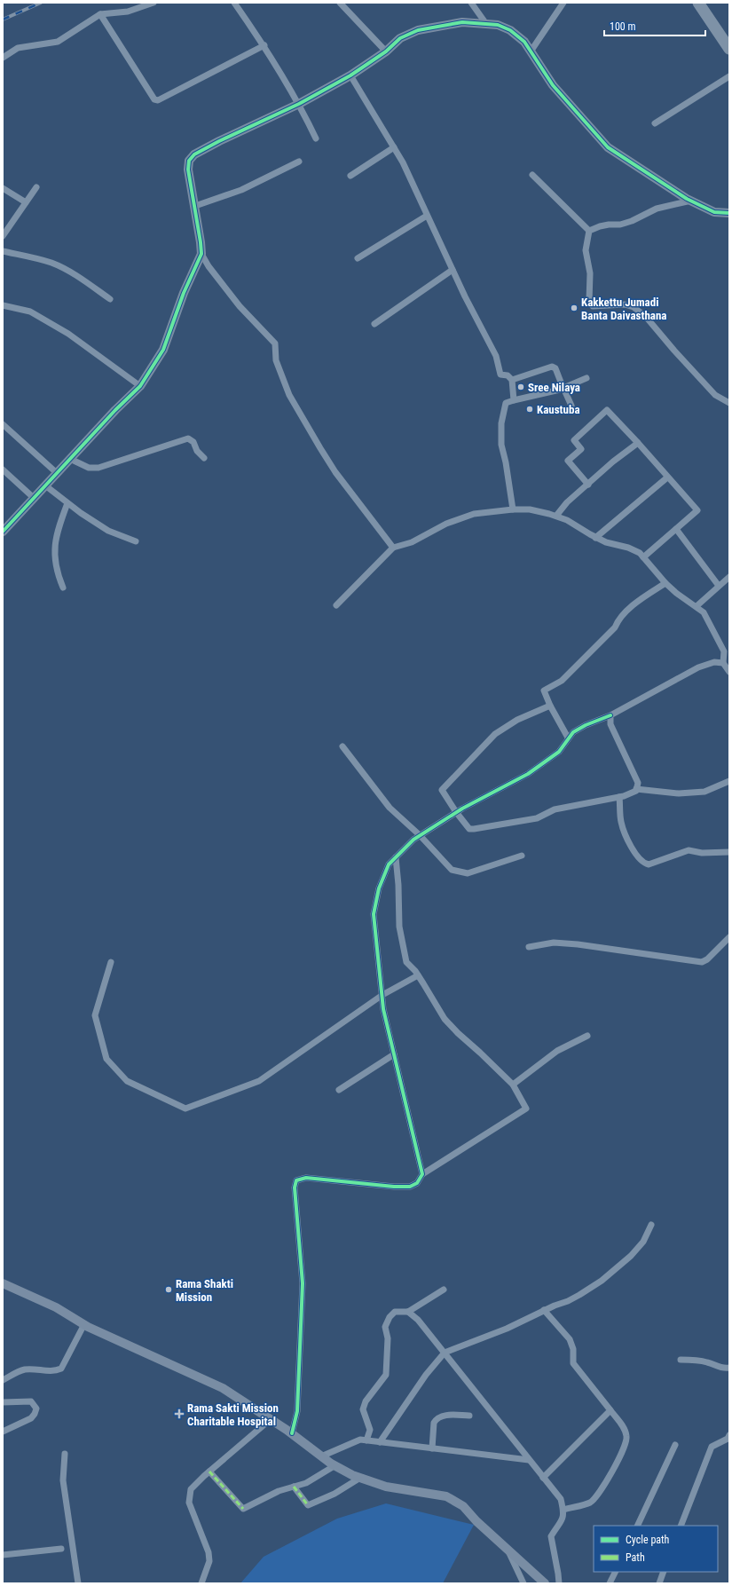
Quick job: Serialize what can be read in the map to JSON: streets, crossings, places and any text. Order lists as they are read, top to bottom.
{
  "places": {
    "other": [
      "Kakkettu Jumadi Banta Daivasthana",
      "Sree Nilaya",
      "Kaustuba",
      "Rama Shakti Mission"
    ],
    "health": ["Rama Sakti Mission Charitable Hospital"]
  },
  "legend": ["Cycle path", "Path"],
  "scale_bar": "100 m"
}
